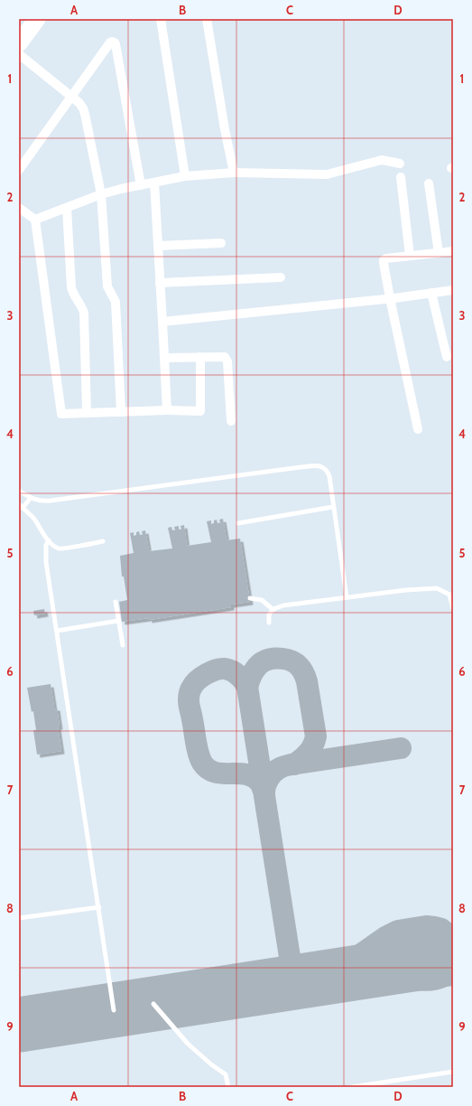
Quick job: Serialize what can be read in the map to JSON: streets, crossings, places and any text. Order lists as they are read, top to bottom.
{
  "grid": {
    "columns": [
      "A",
      "B",
      "C",
      "D"
    ],
    "rows": [
      "1",
      "2",
      "3",
      "4",
      "5",
      "6",
      "7",
      "8",
      "9"
    ]
  }
}
